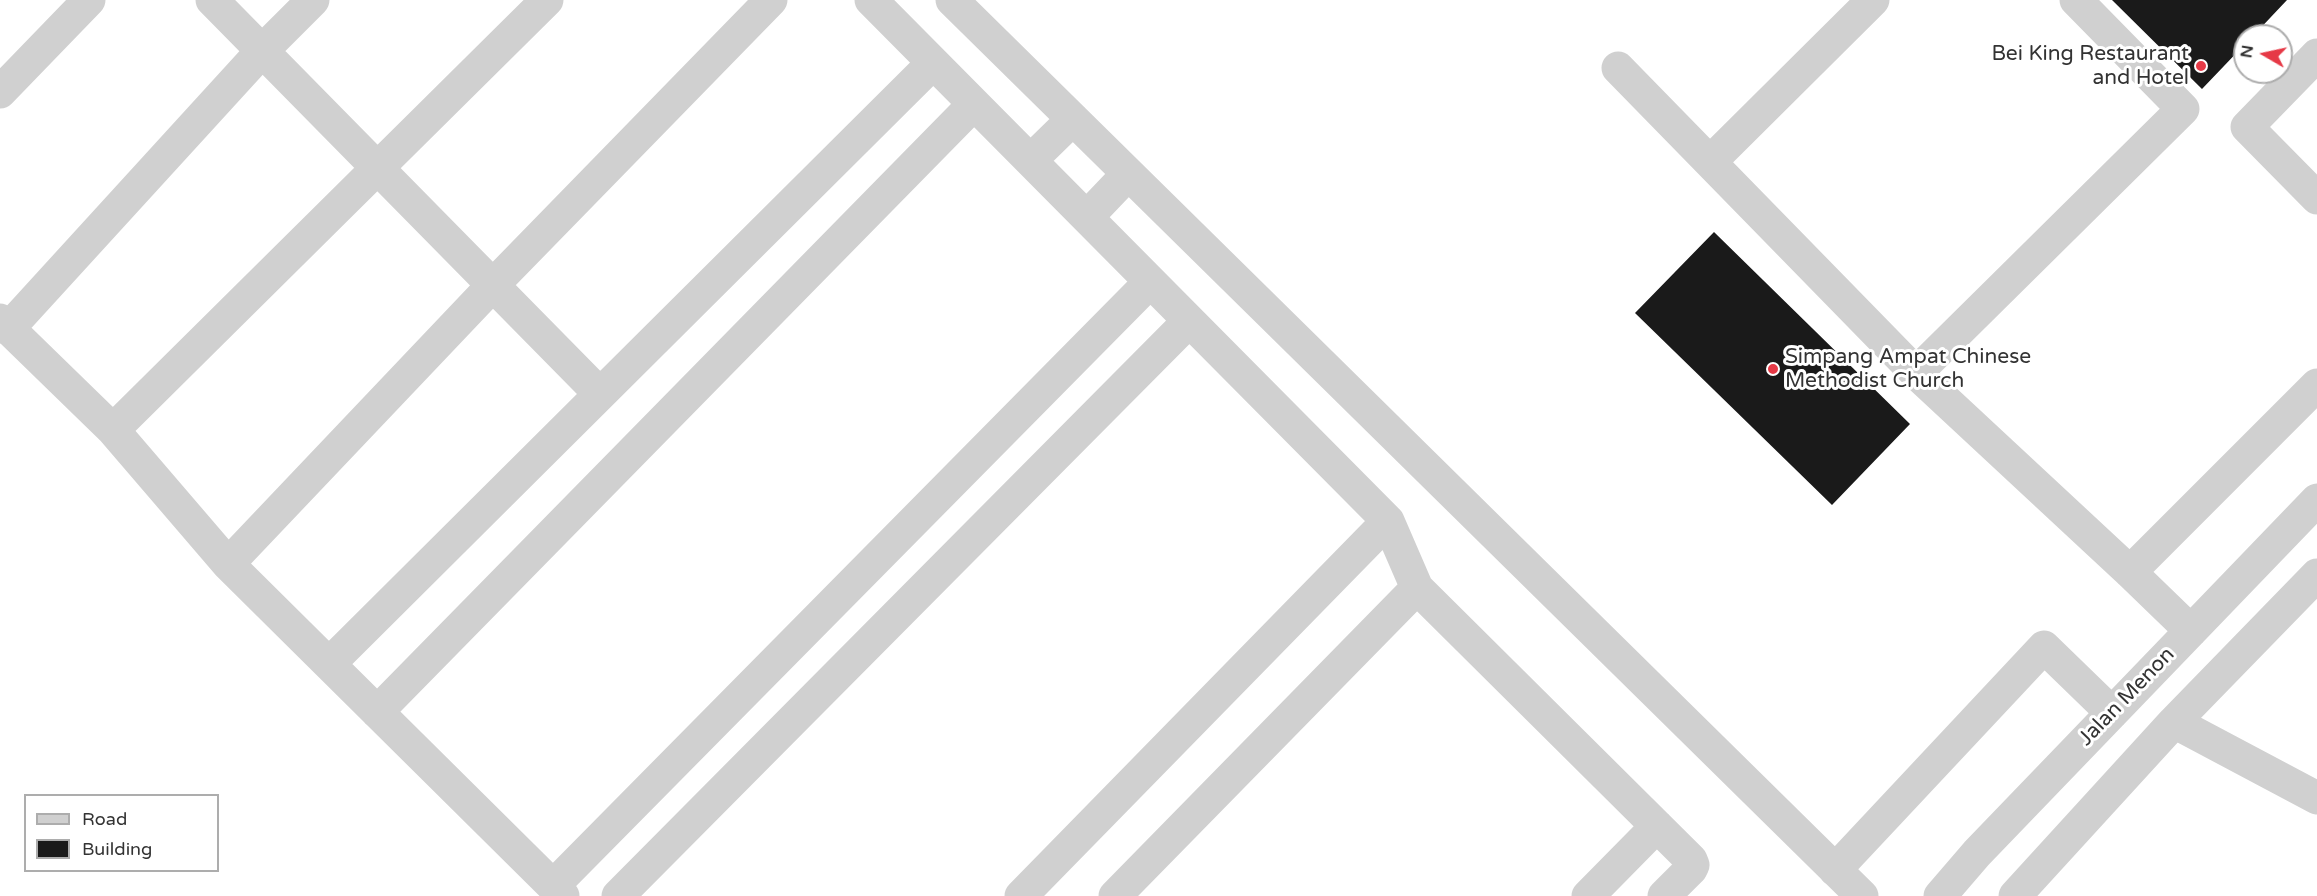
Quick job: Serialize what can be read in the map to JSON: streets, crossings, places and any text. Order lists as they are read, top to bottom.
{
  "streets": {
    "street": ["Jalan Menon"]
  },
  "places": ["Bei King Restaurant and Hotel", "Simpang Ampat Chinese Methodist Church"],
  "legend": ["Road", "Building"],
  "north": "left"
}
